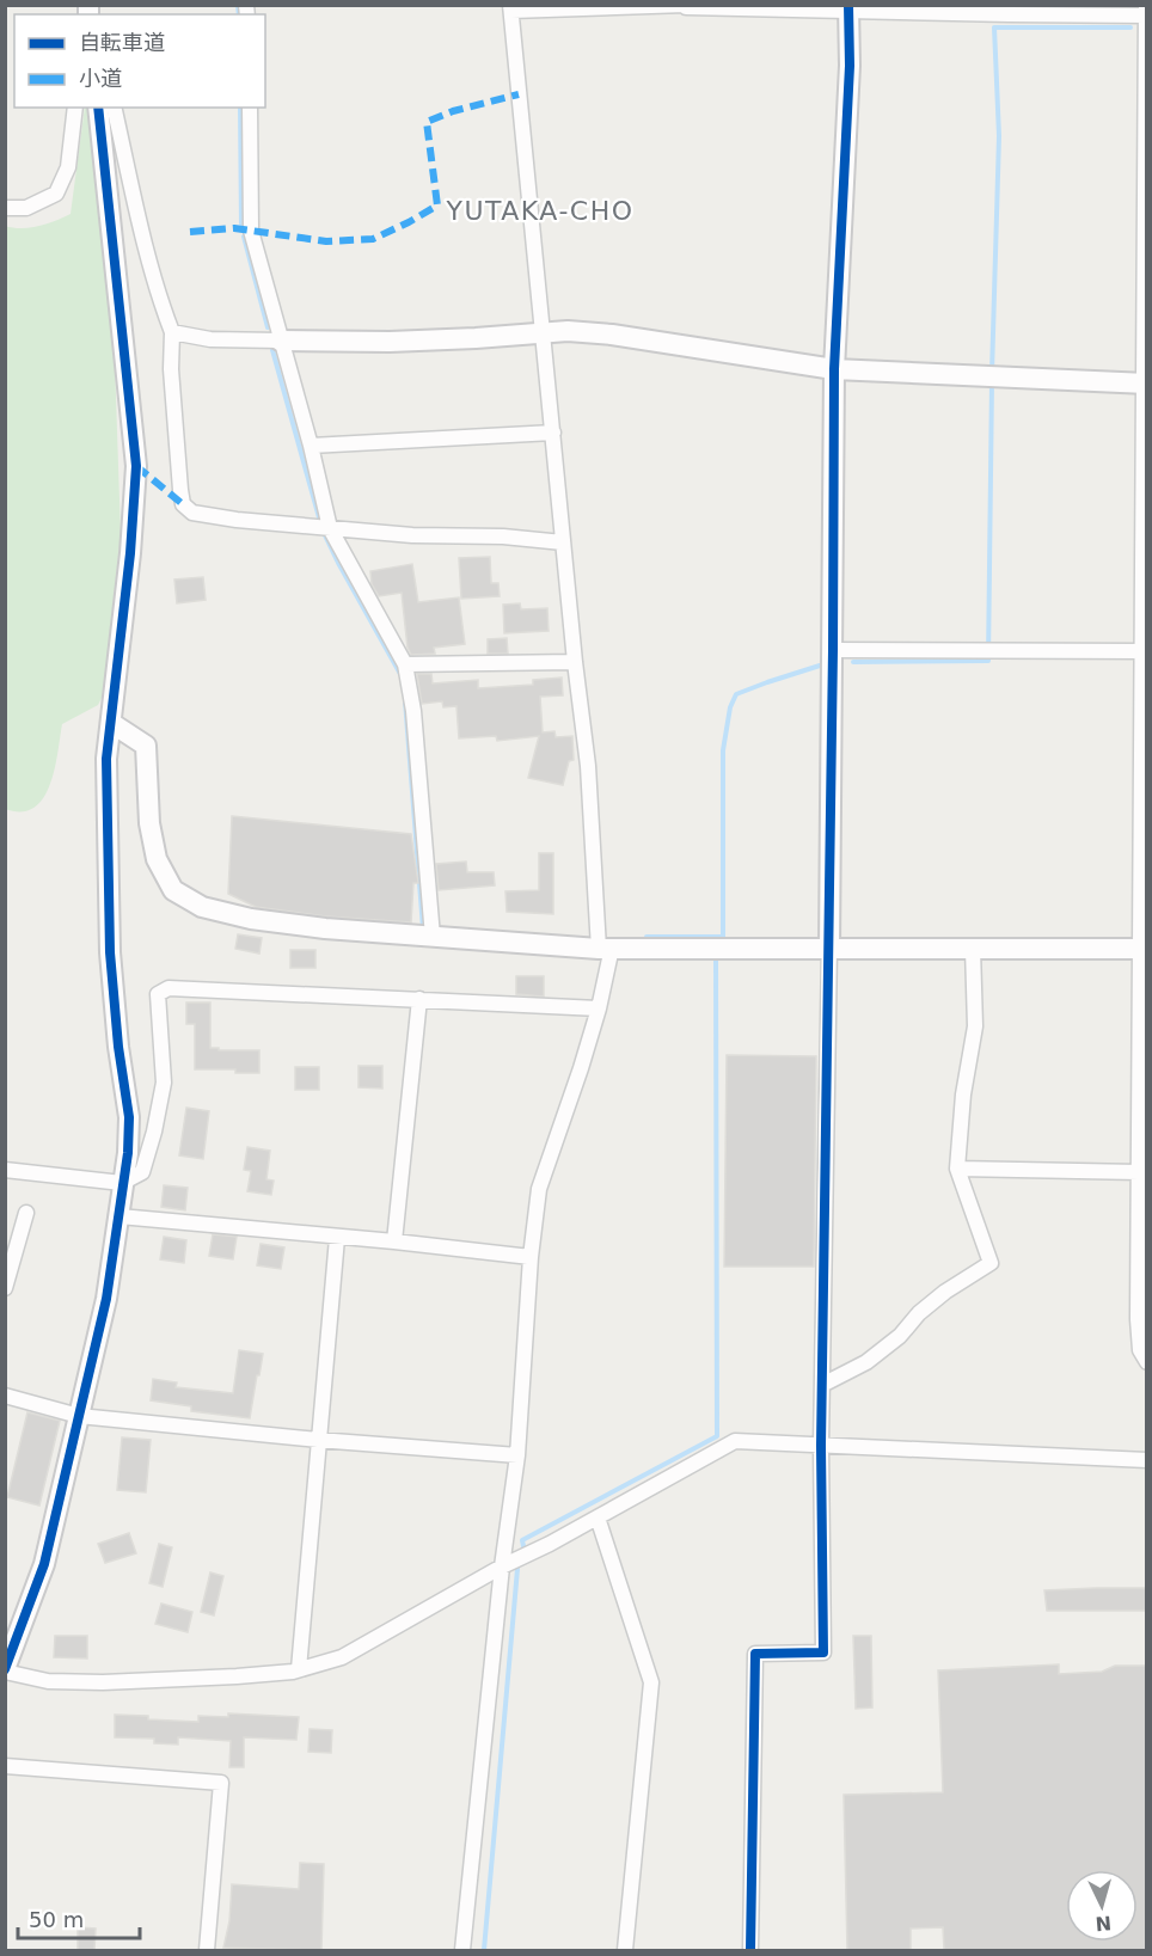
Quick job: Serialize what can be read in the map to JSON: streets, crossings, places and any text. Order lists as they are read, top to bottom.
{
  "districts": ["YUTAKA-CHO"],
  "legend": ["自転車道", "小道"],
  "scale_bar": "50 m",
  "north": "bottom"
}
